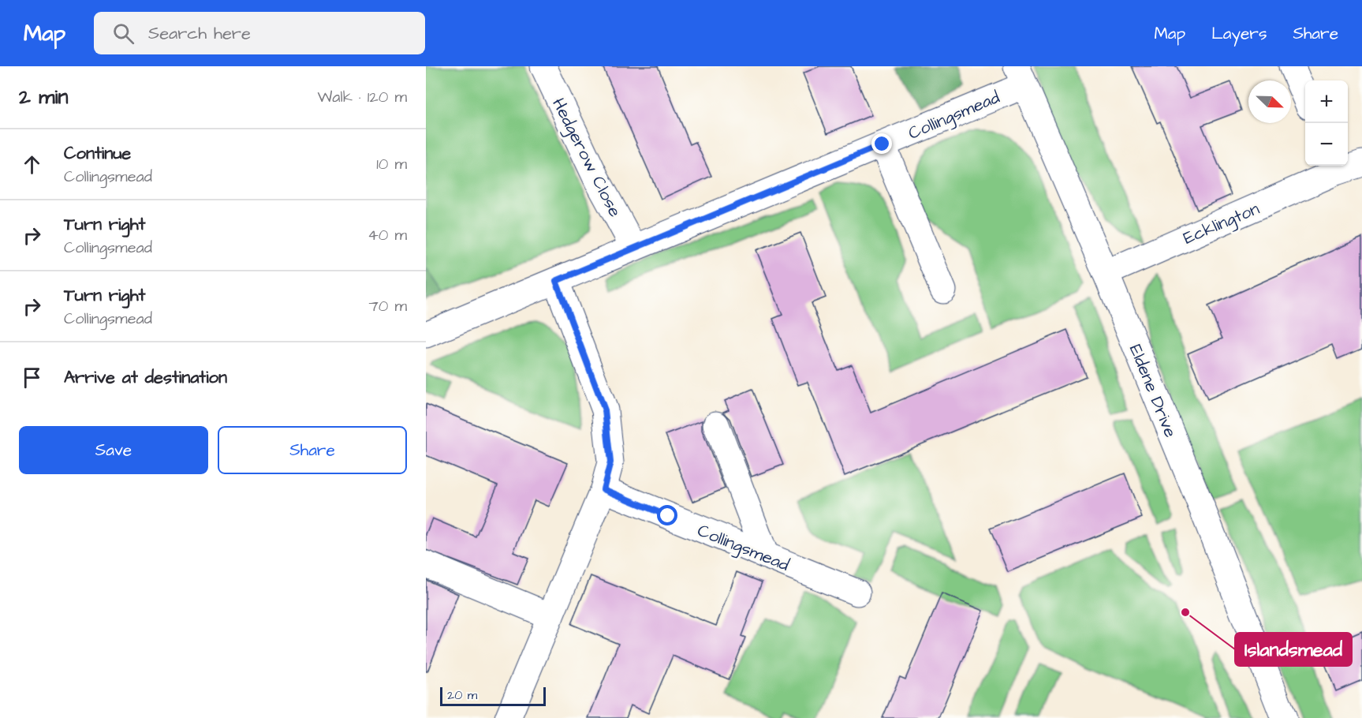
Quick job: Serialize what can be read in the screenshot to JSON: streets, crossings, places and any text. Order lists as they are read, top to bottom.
{
  "streets": {
    "street": [
      "Collingsmead",
      "Hedgerow Close",
      "Ecklington",
      "Eldene Drive"
    ]
  },
  "crossings": [
    ["Collingsmead", "Hedgerow Close"],
    ["Collingsmead", "Eldene Drive"],
    ["Ecklington", "Eldene Drive"]
  ],
  "places": ["Islandsmead"],
  "scale_bar": "20 m",
  "north": "bottom right",
  "page": {
    "header": "Map",
    "search": "Search here",
    "nav": ["Map", "Layers", "Share"],
    "heading": ["2 min", "Walk · 120 m"],
    "map_buttons": ["+", "−"],
    "list": [
      ["Continue", "Collingsmead", "10 m"],
      ["Turn right", "Collingsmead", "40 m"],
      ["Turn right", "Collingsmead", "70 m"],
      "Arrive at destination"
    ],
    "buttons": ["Save", "Share"],
    "scale": "20 m"
  }
}
